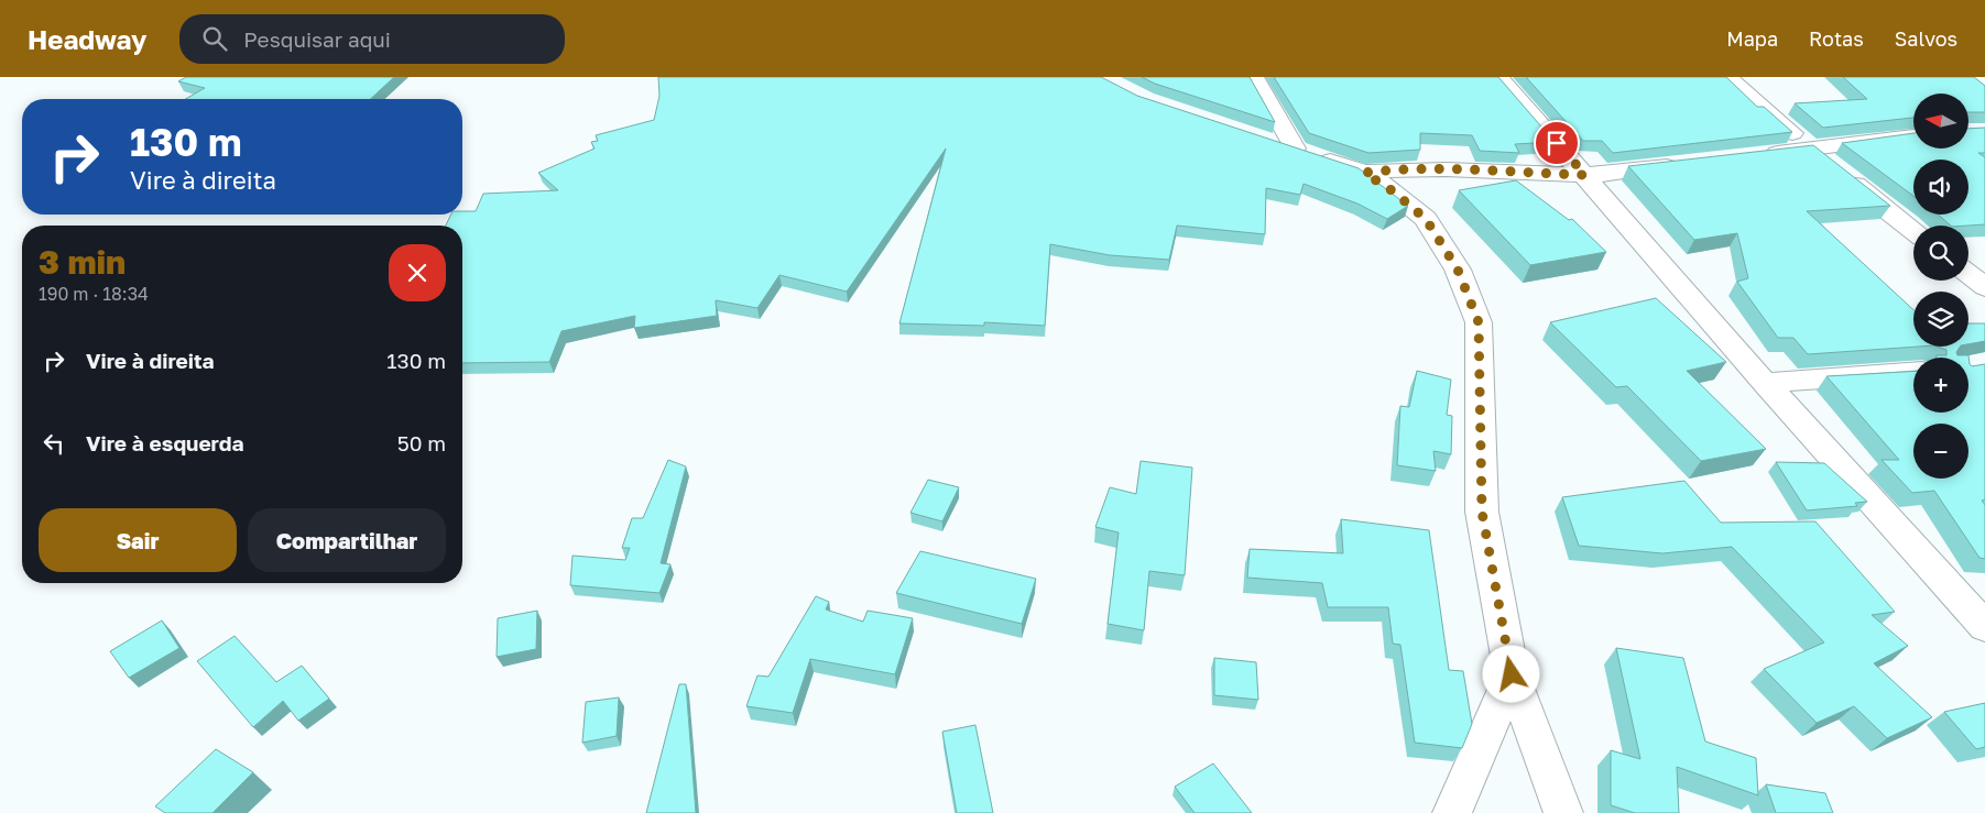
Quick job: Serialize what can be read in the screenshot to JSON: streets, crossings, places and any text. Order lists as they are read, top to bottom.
{
  "north": "left",
  "page": {
    "header": "Headway",
    "search": "Pesquisar aqui",
    "nav": ["Mapa", "Rotas", "Salvos"],
    "map_buttons": ["+", "−"],
    "turn": ["130 m", "Vire à direita"],
    "heading": ["3 min", "190 m · 18:34"],
    "list": [
      {
        "name": "Vire à direita",
        "value": "130 m"
      },
      {
        "name": "Vire à esquerda",
        "value": "50 m"
      }
    ],
    "buttons": ["Sair", "Compartilhar"]
  }
}
